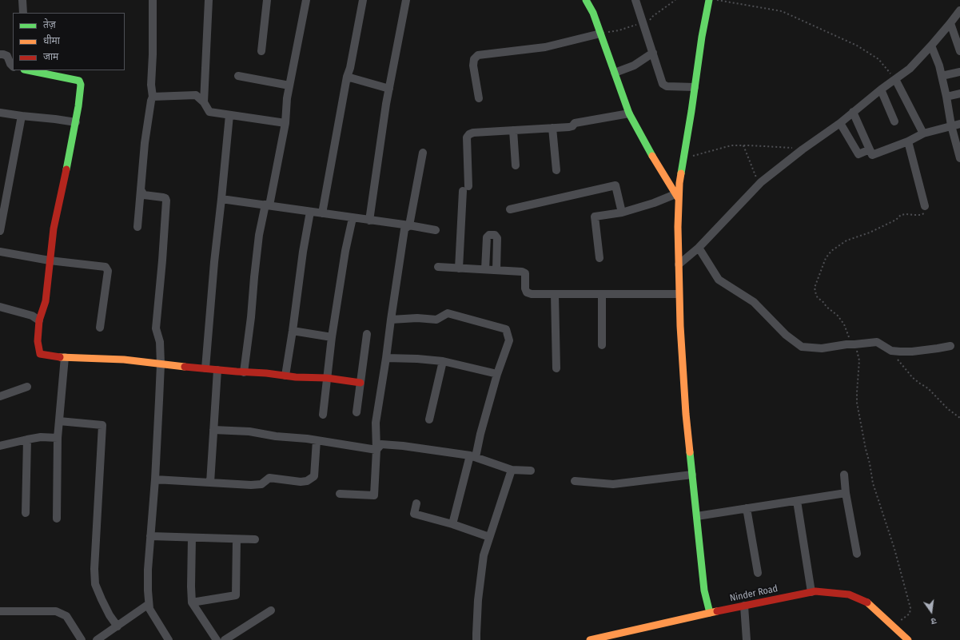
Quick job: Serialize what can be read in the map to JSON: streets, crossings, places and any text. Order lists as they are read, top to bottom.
{
  "streets": {
    "street": ["Ninder Road"]
  },
  "legend": ["तेज़", "धीमा", "जाम"],
  "north": "bottom"
}
